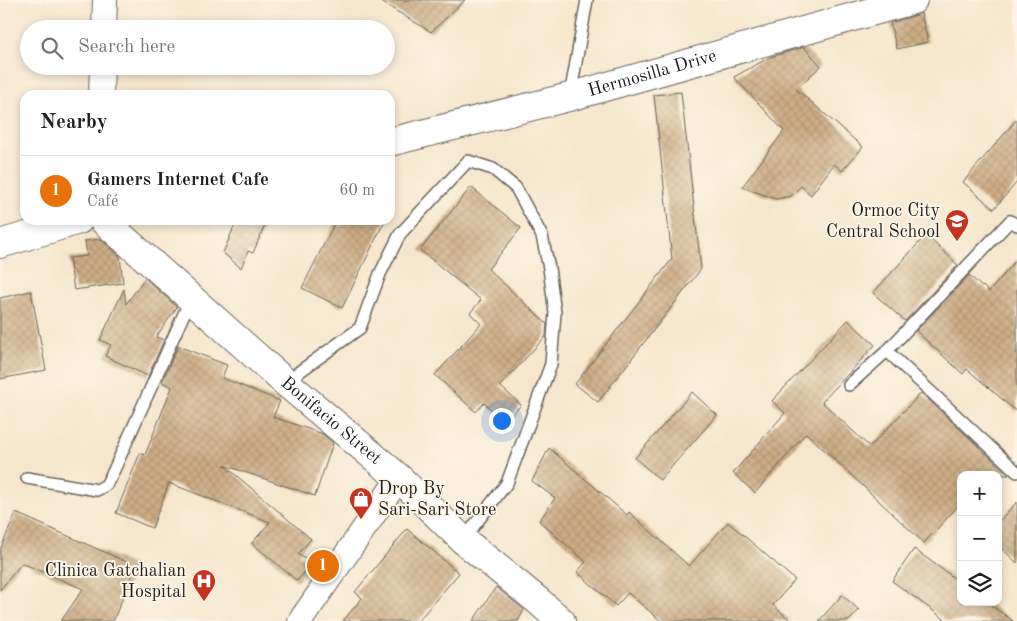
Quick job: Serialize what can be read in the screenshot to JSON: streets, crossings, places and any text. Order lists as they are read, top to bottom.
{
  "streets": {
    "main road": ["Hermosilla Drive", "Bonifacio Street"]
  },
  "places": {
    "school or university": ["Ormoc City Central School"],
    "shop": ["Drop By Sari-Sari Store"],
    "hospital": ["Clinica Gatchalian Hospital"]
  },
  "page": {
    "search": "Search here",
    "heading": "Nearby",
    "list": [
      {
        "mark": "1",
        "name": "Gamers Internet Cafe",
        "note": "Café",
        "value": "60 m"
      }
    ],
    "map_buttons": ["+", "−"],
    "pins": "1"
  }
}
